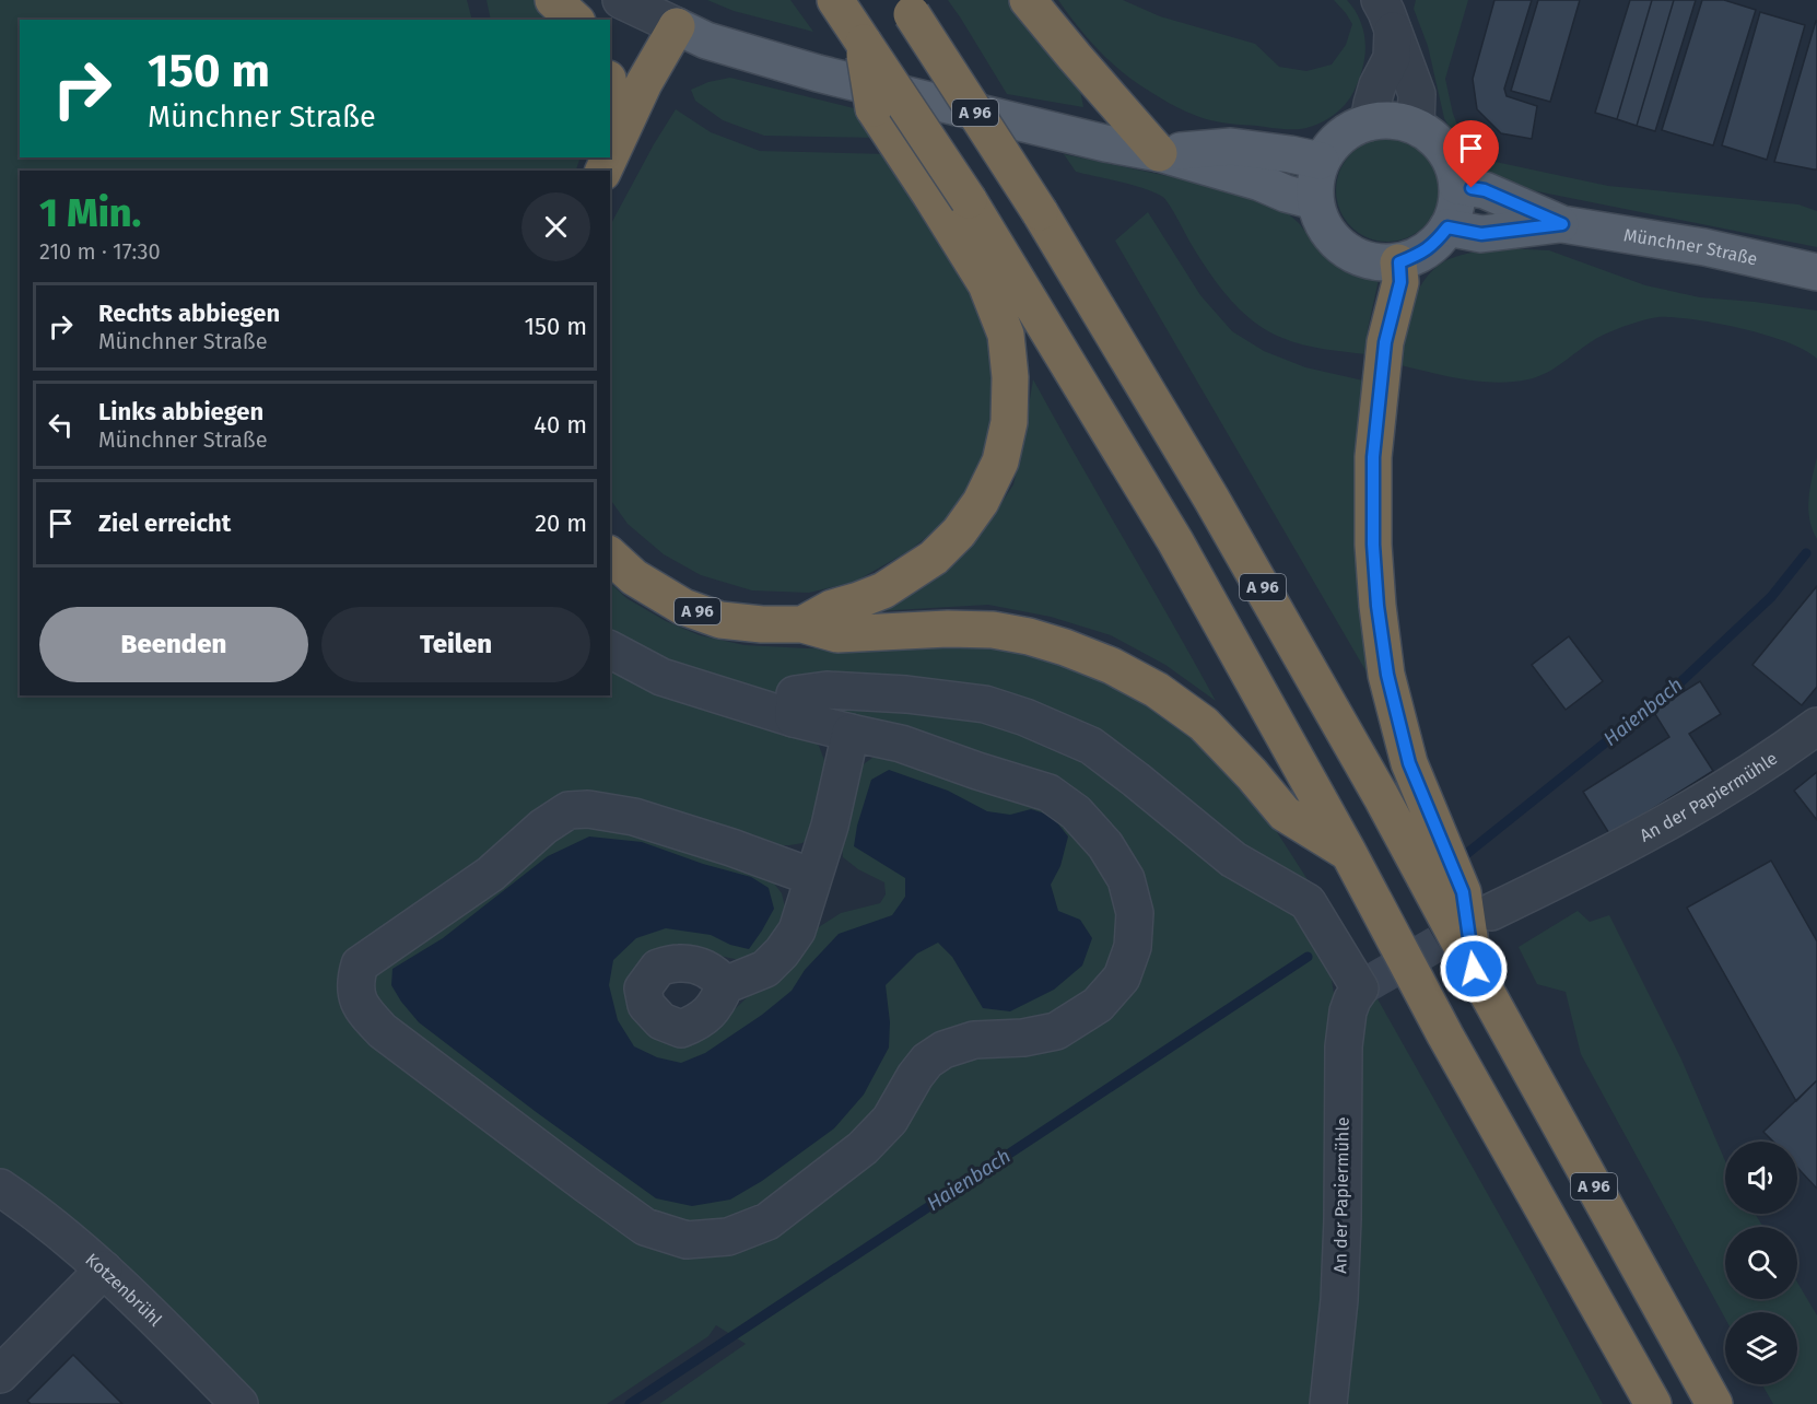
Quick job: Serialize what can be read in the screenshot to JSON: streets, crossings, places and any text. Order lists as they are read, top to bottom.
{
  "streets": {
    "highway": ["A 96"],
    "main road": ["Münchner Straße"],
    "street": ["An der Papiermühle", "Kotzenbrühl"]
  },
  "water": ["Haienbach"],
  "page": {
    "turn": ["150 m", "Münchner Straße"],
    "heading": ["1 Min.", "210 m · 17:30"],
    "list": [
      {
        "name": "Rechts abbiegen",
        "note": "Münchner Straße",
        "value": "150 m"
      },
      {
        "name": "Links abbiegen",
        "note": "Münchner Straße",
        "value": "40 m"
      },
      {
        "name": "Ziel erreicht",
        "value": "20 m"
      }
    ],
    "buttons": ["Beenden", "Teilen"]
  }
}
